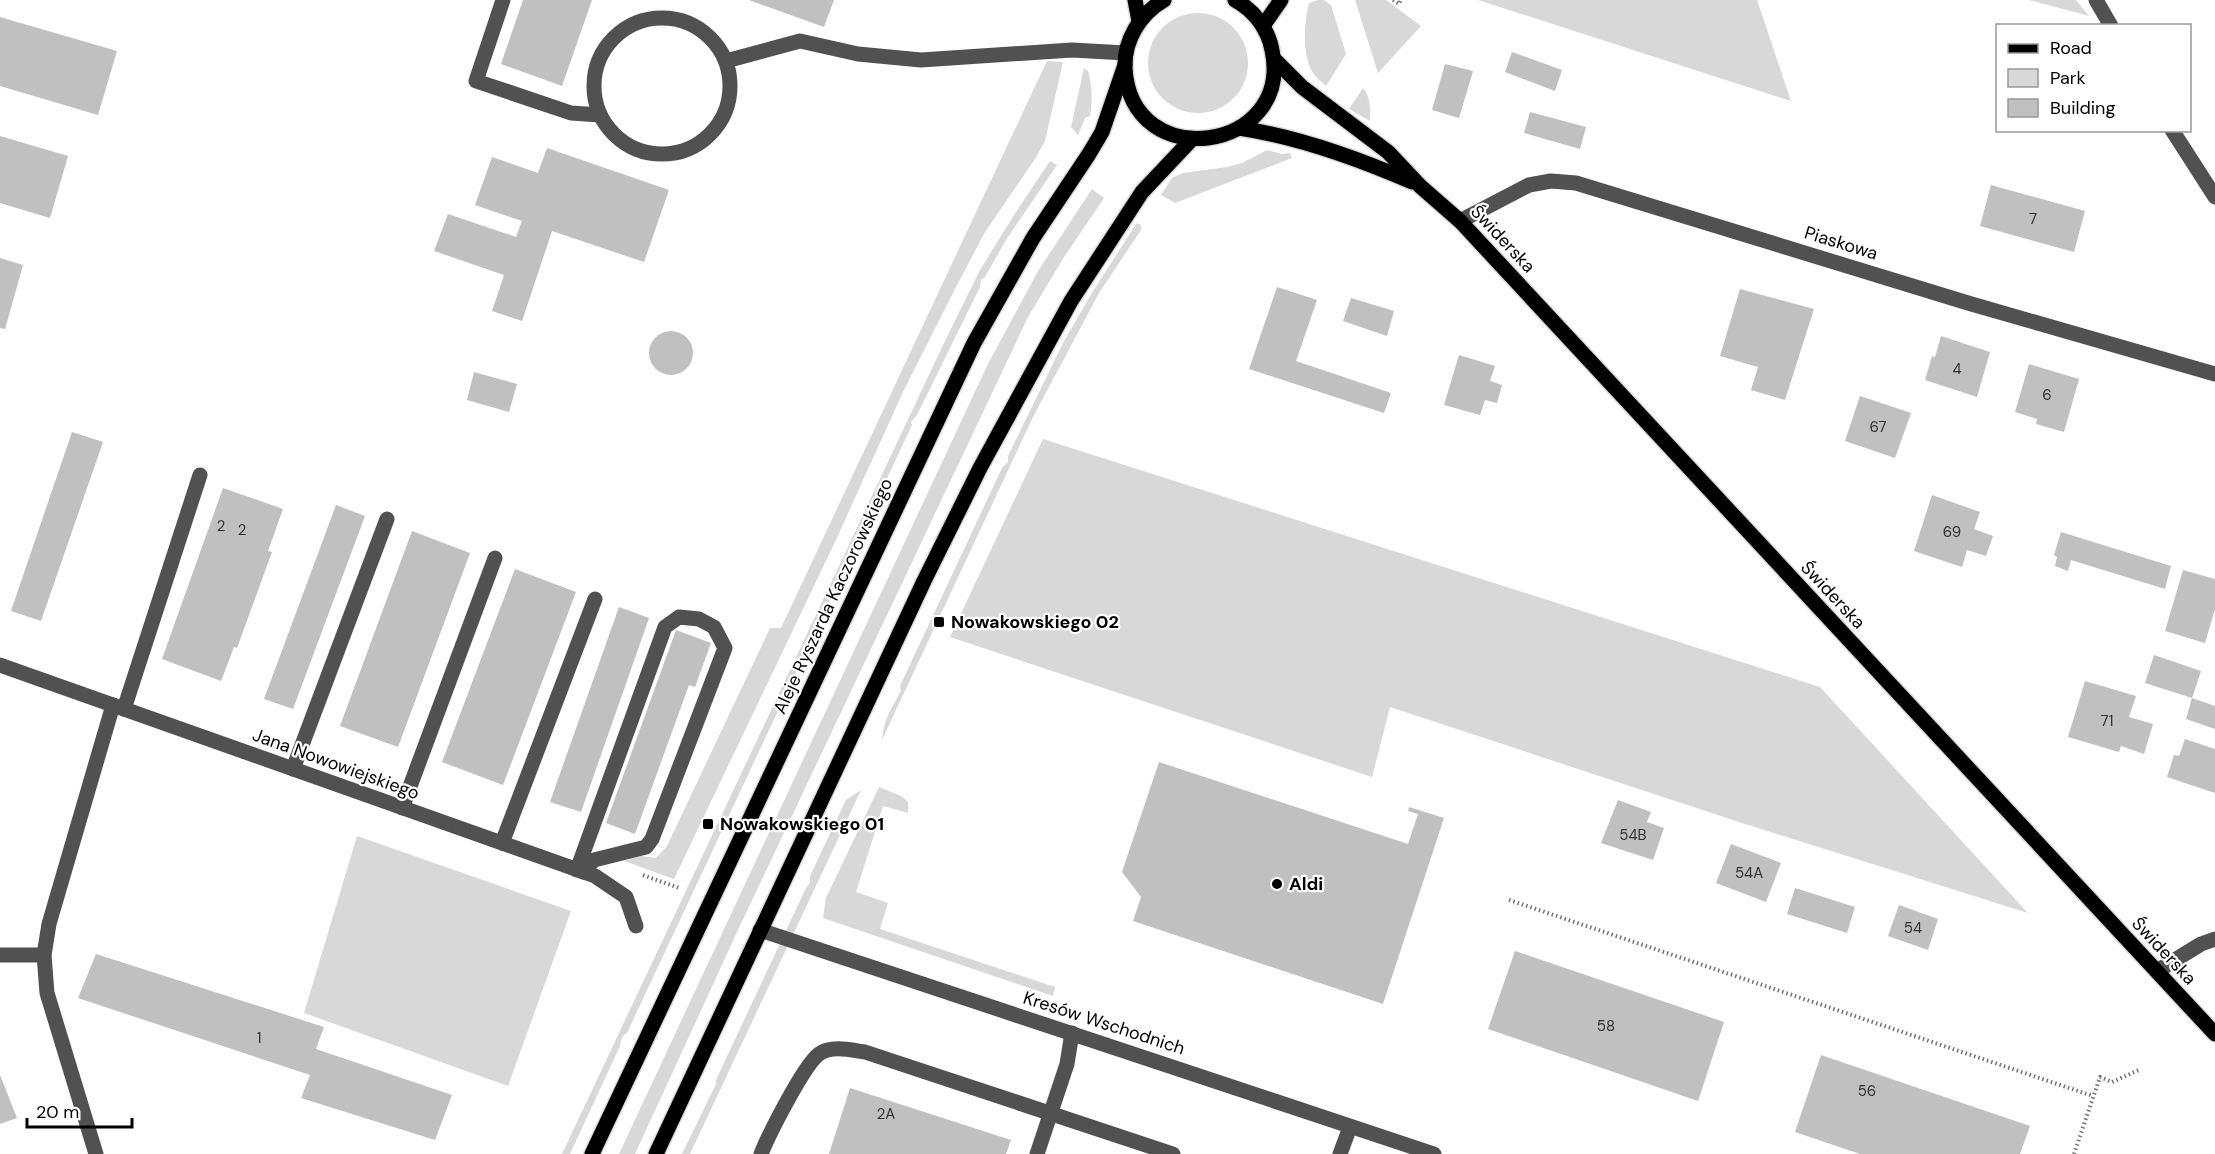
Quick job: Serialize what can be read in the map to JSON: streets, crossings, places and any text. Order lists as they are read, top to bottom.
{
  "streets": {
    "main road": ["Świderska", "Aleje Ryszarda Kaczorowskiego"],
    "street": ["Piaskowa", "Jana Nowowiejskiego", "Kresów Wschodnich"]
  },
  "crossings": [
    ["Świderska", "Piaskowa"]
  ],
  "places": {
    "transit": ["Nowakowskiego 02", "Nowakowskiego 01"],
    "other": ["Aldi"]
  },
  "house_numbers": [
    "7",
    "4",
    "6",
    "67",
    "2",
    "2",
    "69",
    "71",
    "54B",
    "54A",
    "54",
    "58",
    "1",
    "56",
    "2A"
  ],
  "legend": ["Road", "Park", "Building"],
  "scale_bar": "20 m"
}
